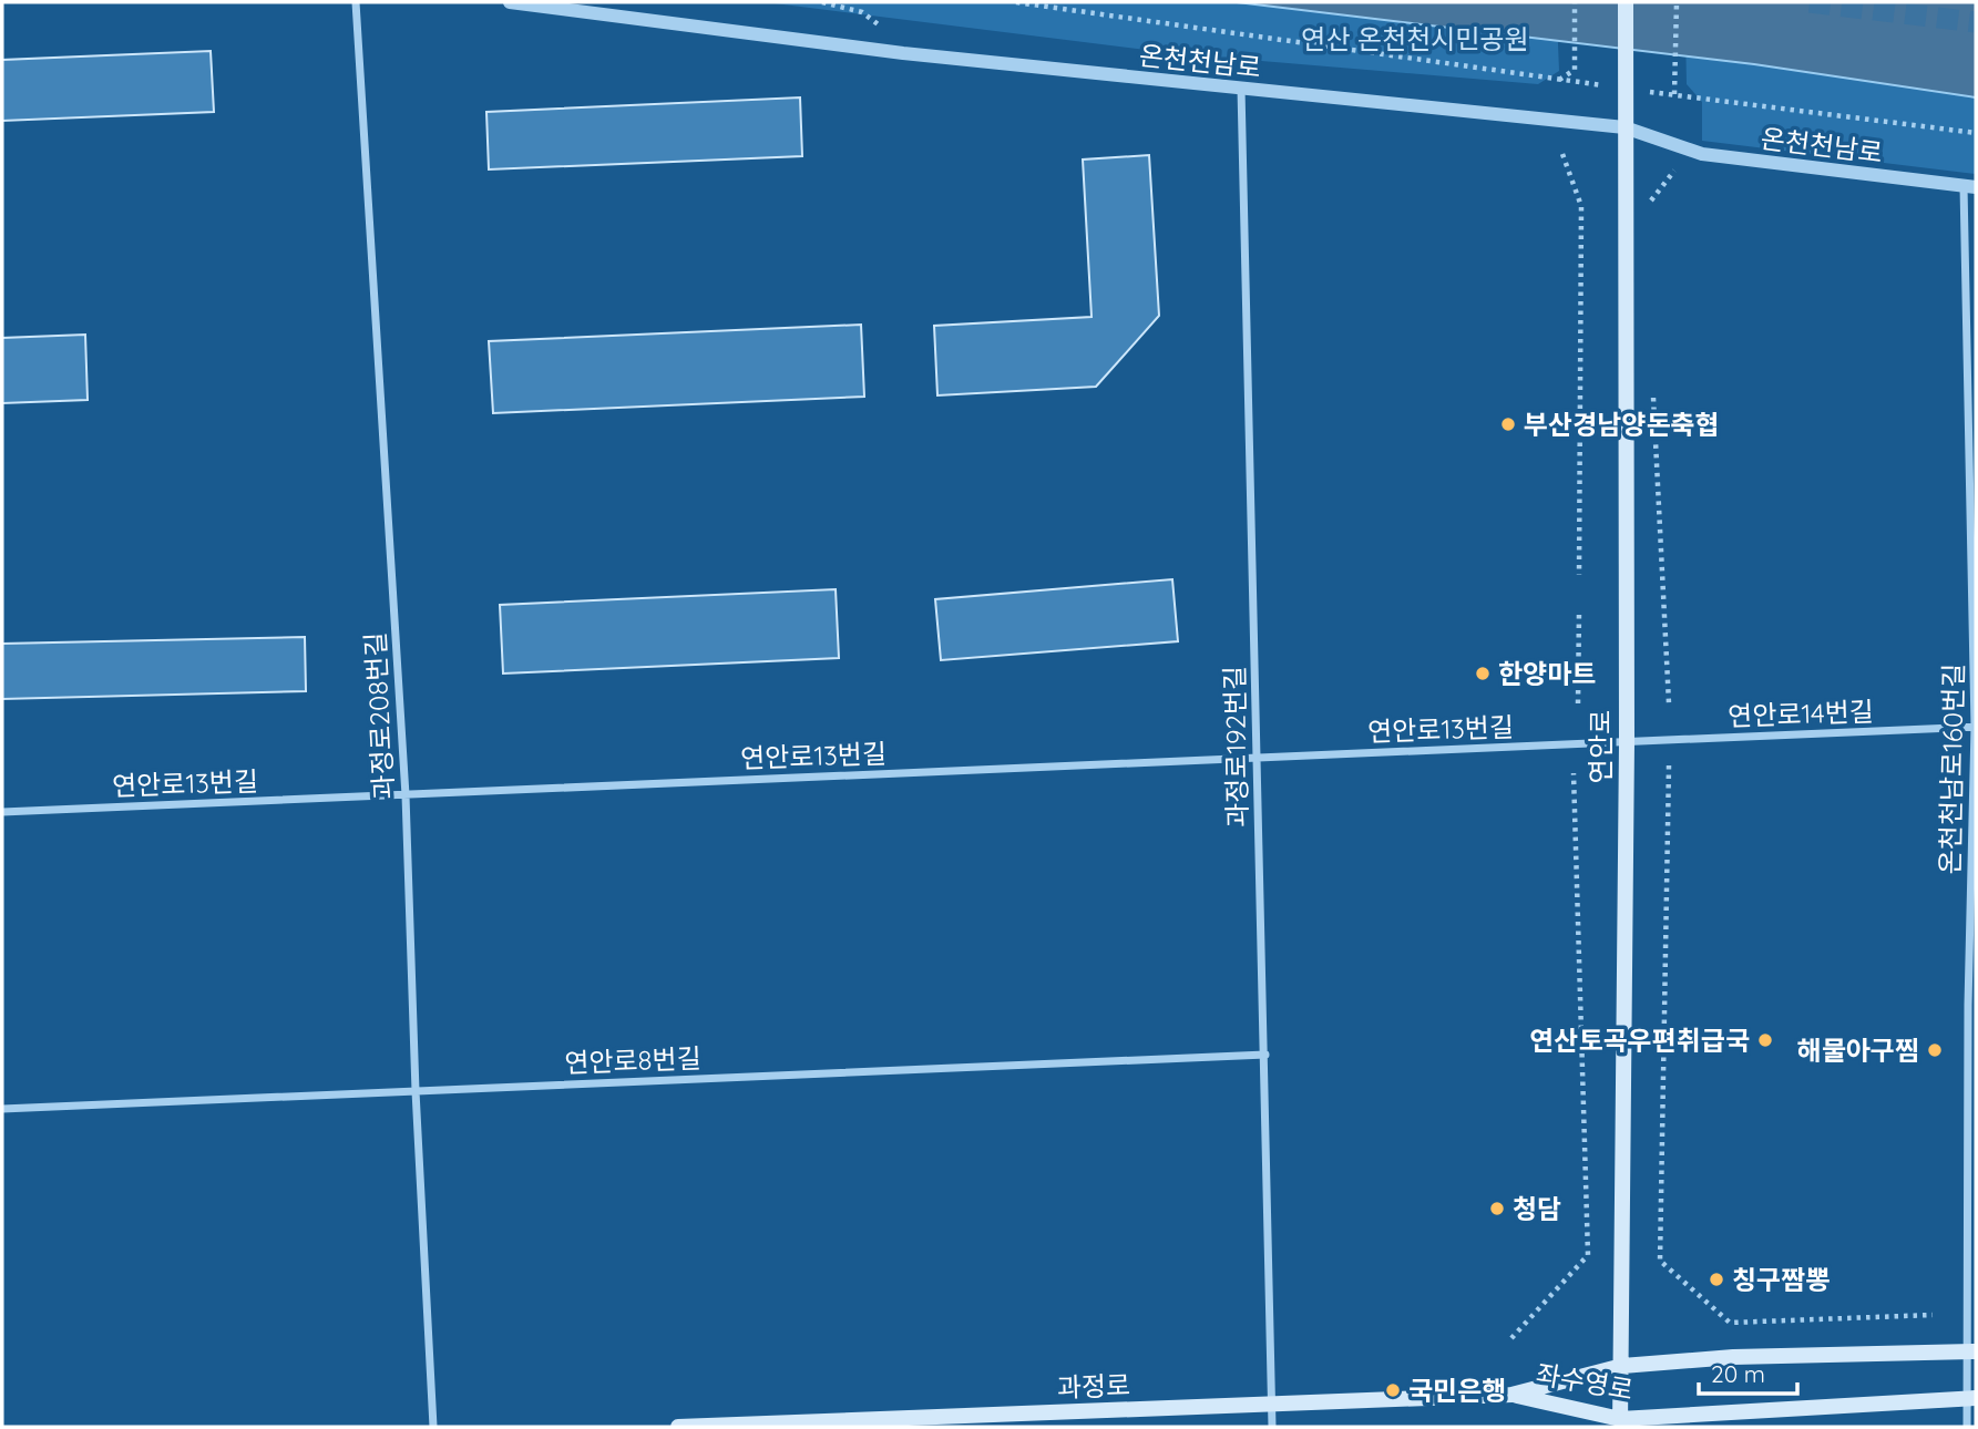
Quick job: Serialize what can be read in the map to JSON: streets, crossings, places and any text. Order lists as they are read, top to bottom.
{
  "streets": {
    "main road": ["연안로", "좌수영로", "과정로"],
    "street": [
      "온천천남로",
      "연안로14번길",
      "과정로208번길",
      "연안로13번길",
      "과정로192번길",
      "온천천남로160번길",
      "연안로8번길"
    ]
  },
  "crossings": [
    ["온천천남로", "과정로192번길"],
    ["온천천남로", "연안로"],
    ["온천천남로", "온천천남로160번길"],
    ["연안로14번길", "연안로13번길"],
    ["연안로14번길", "연안로"],
    ["연안로14번길", "온천천남로160번길"],
    ["과정로208번길", "연안로13번길"],
    ["과정로208번길", "연안로8번길"],
    ["연안로13번길", "과정로192번길"],
    ["연안로13번길", "연안로"],
    ["과정로192번길", "연안로8번길"],
    ["과정로192번길", "과정로"],
    ["연안로", "좌수영로"],
    ["온천천남로160번길", "좌수영로"],
    ["좌수영로", "과정로"]
  ],
  "parks": ["연산 온천천시민공원"],
  "places": [
    "부산경남양돈축협",
    "한양마트",
    "연산토곡우편취급국",
    "해물아구찜",
    "청담",
    "칭구짬뽕",
    "국민은행"
  ],
  "scale_bar": "20 m"
}
